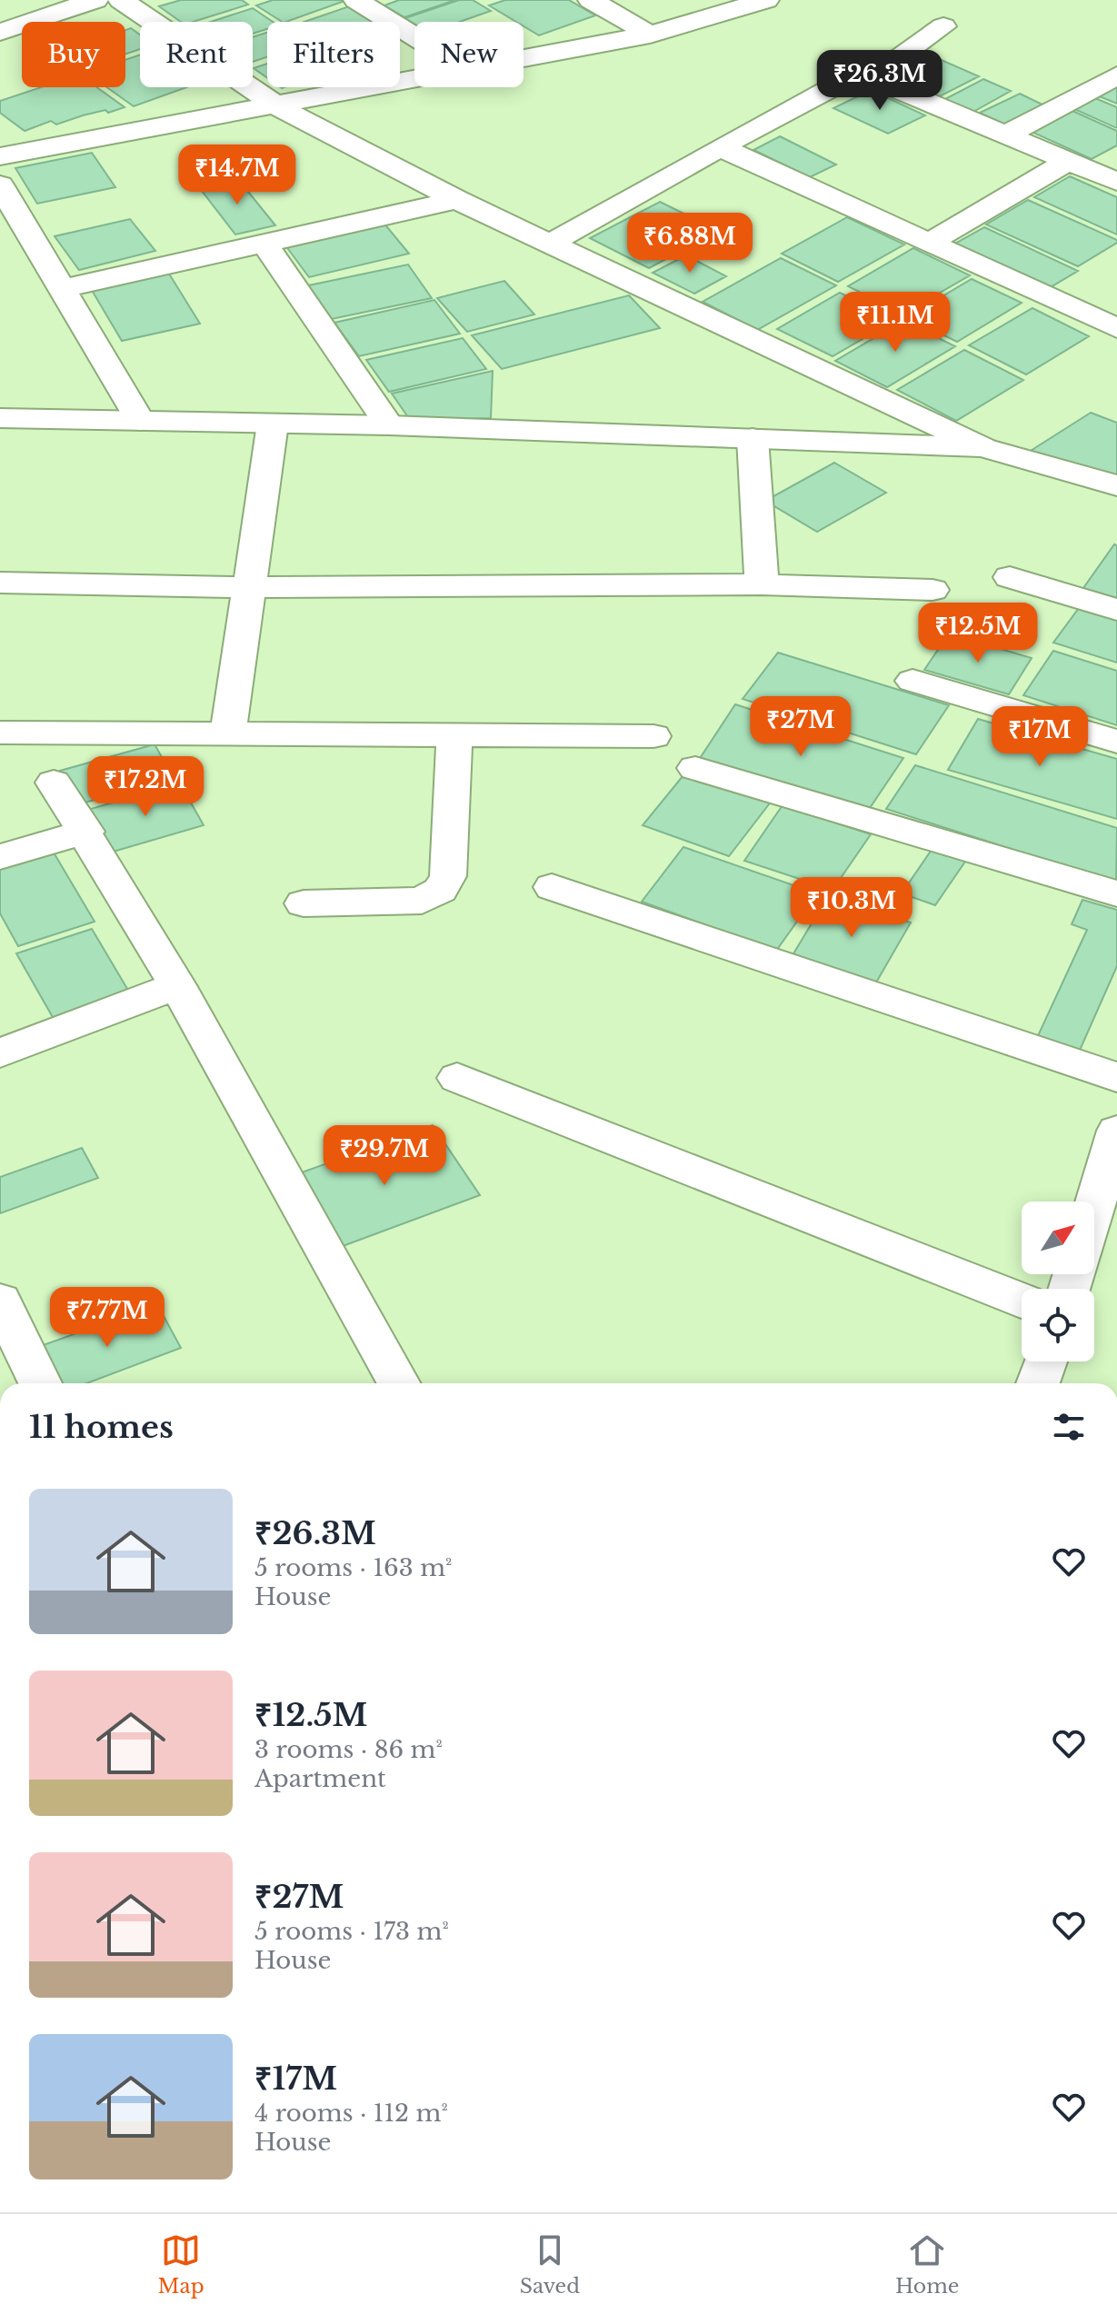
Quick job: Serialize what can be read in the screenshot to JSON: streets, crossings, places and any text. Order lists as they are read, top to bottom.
{
  "north": "top right",
  "page": {
    "chip": [
      "Buy",
      "Rent",
      "Filters",
      "New"
    ],
    "price": [
      "₹26.3M",
      "₹14.7M",
      "₹6.88M",
      "₹11.1M",
      "₹12.5M",
      "₹27M",
      "₹17M",
      "₹17.2M",
      "₹10.3M",
      "₹29.7M",
      "₹7.77M"
    ],
    "heading": "11 homes",
    "list": [
      {
        "name": "₹26.3M",
        "note": "5 rooms · 163 m² · House"
      },
      {
        "name": "₹12.5M",
        "note": "3 rooms · 86 m² · Apartment"
      },
      {
        "name": "₹27M",
        "note": "5 rooms · 173 m² · House"
      },
      {
        "name": "₹17M",
        "note": "4 rooms · 112 m² · House"
      }
    ],
    "tabs": ["Map", "Saved", "Home"]
  }
}
